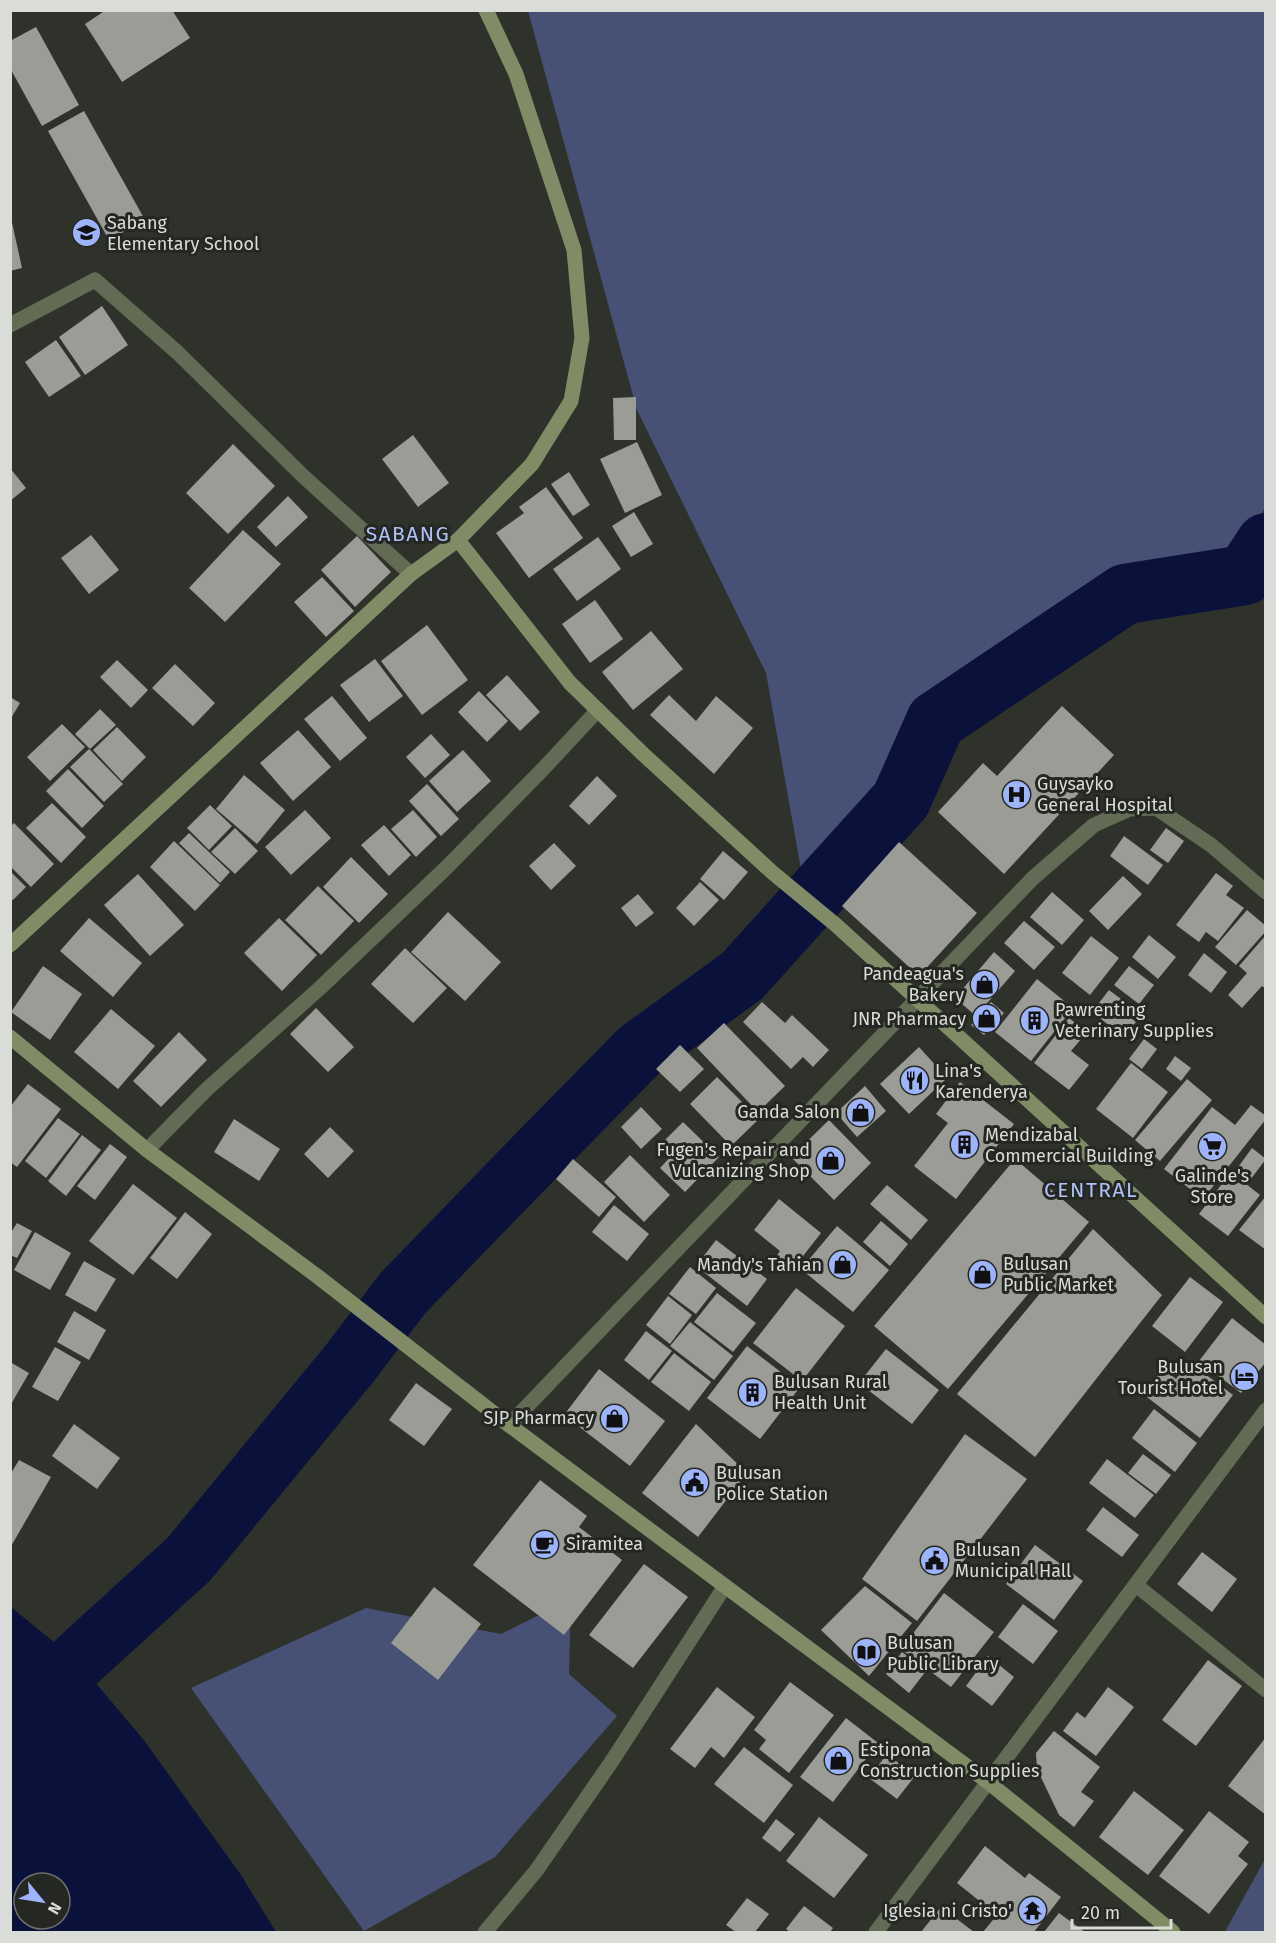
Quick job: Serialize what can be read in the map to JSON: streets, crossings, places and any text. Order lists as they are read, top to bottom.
{
  "districts": ["SABANG", "CENTRAL"],
  "places": {
    "school or university": ["Sabang Elementary School"],
    "hospital": ["Guysayko General Hospital"],
    "shop": [
      "Pandeagua's Bakery",
      "JNR Pharmacy",
      "Ganda Salon",
      "Fugen's Repair and Vulcanizing Shop",
      "Mandy's Tahian",
      "Bulusan Public Market",
      "SJP Pharmacy",
      "Estipona Construction Supplies"
    ],
    "building": ["Pawrenting Veterinary Supplies", "Mendizabal Commercial Building", "Bulusan Rural Health Unit"],
    "restaurant": ["Lina's Karenderya"],
    "supermarket": ["Galinde's Store"],
    "hotel": ["Bulusan Tourist Hotel"],
    "public building": ["Bulusan Police Station", "Bulusan Municipal Hall"],
    "cafe": ["Siramitea"],
    "library": ["Bulusan Public Library"],
    "temple": ["Iglesia ni Cristo'"]
  },
  "scale_bar": "20 m",
  "north": "bottom right"
}
